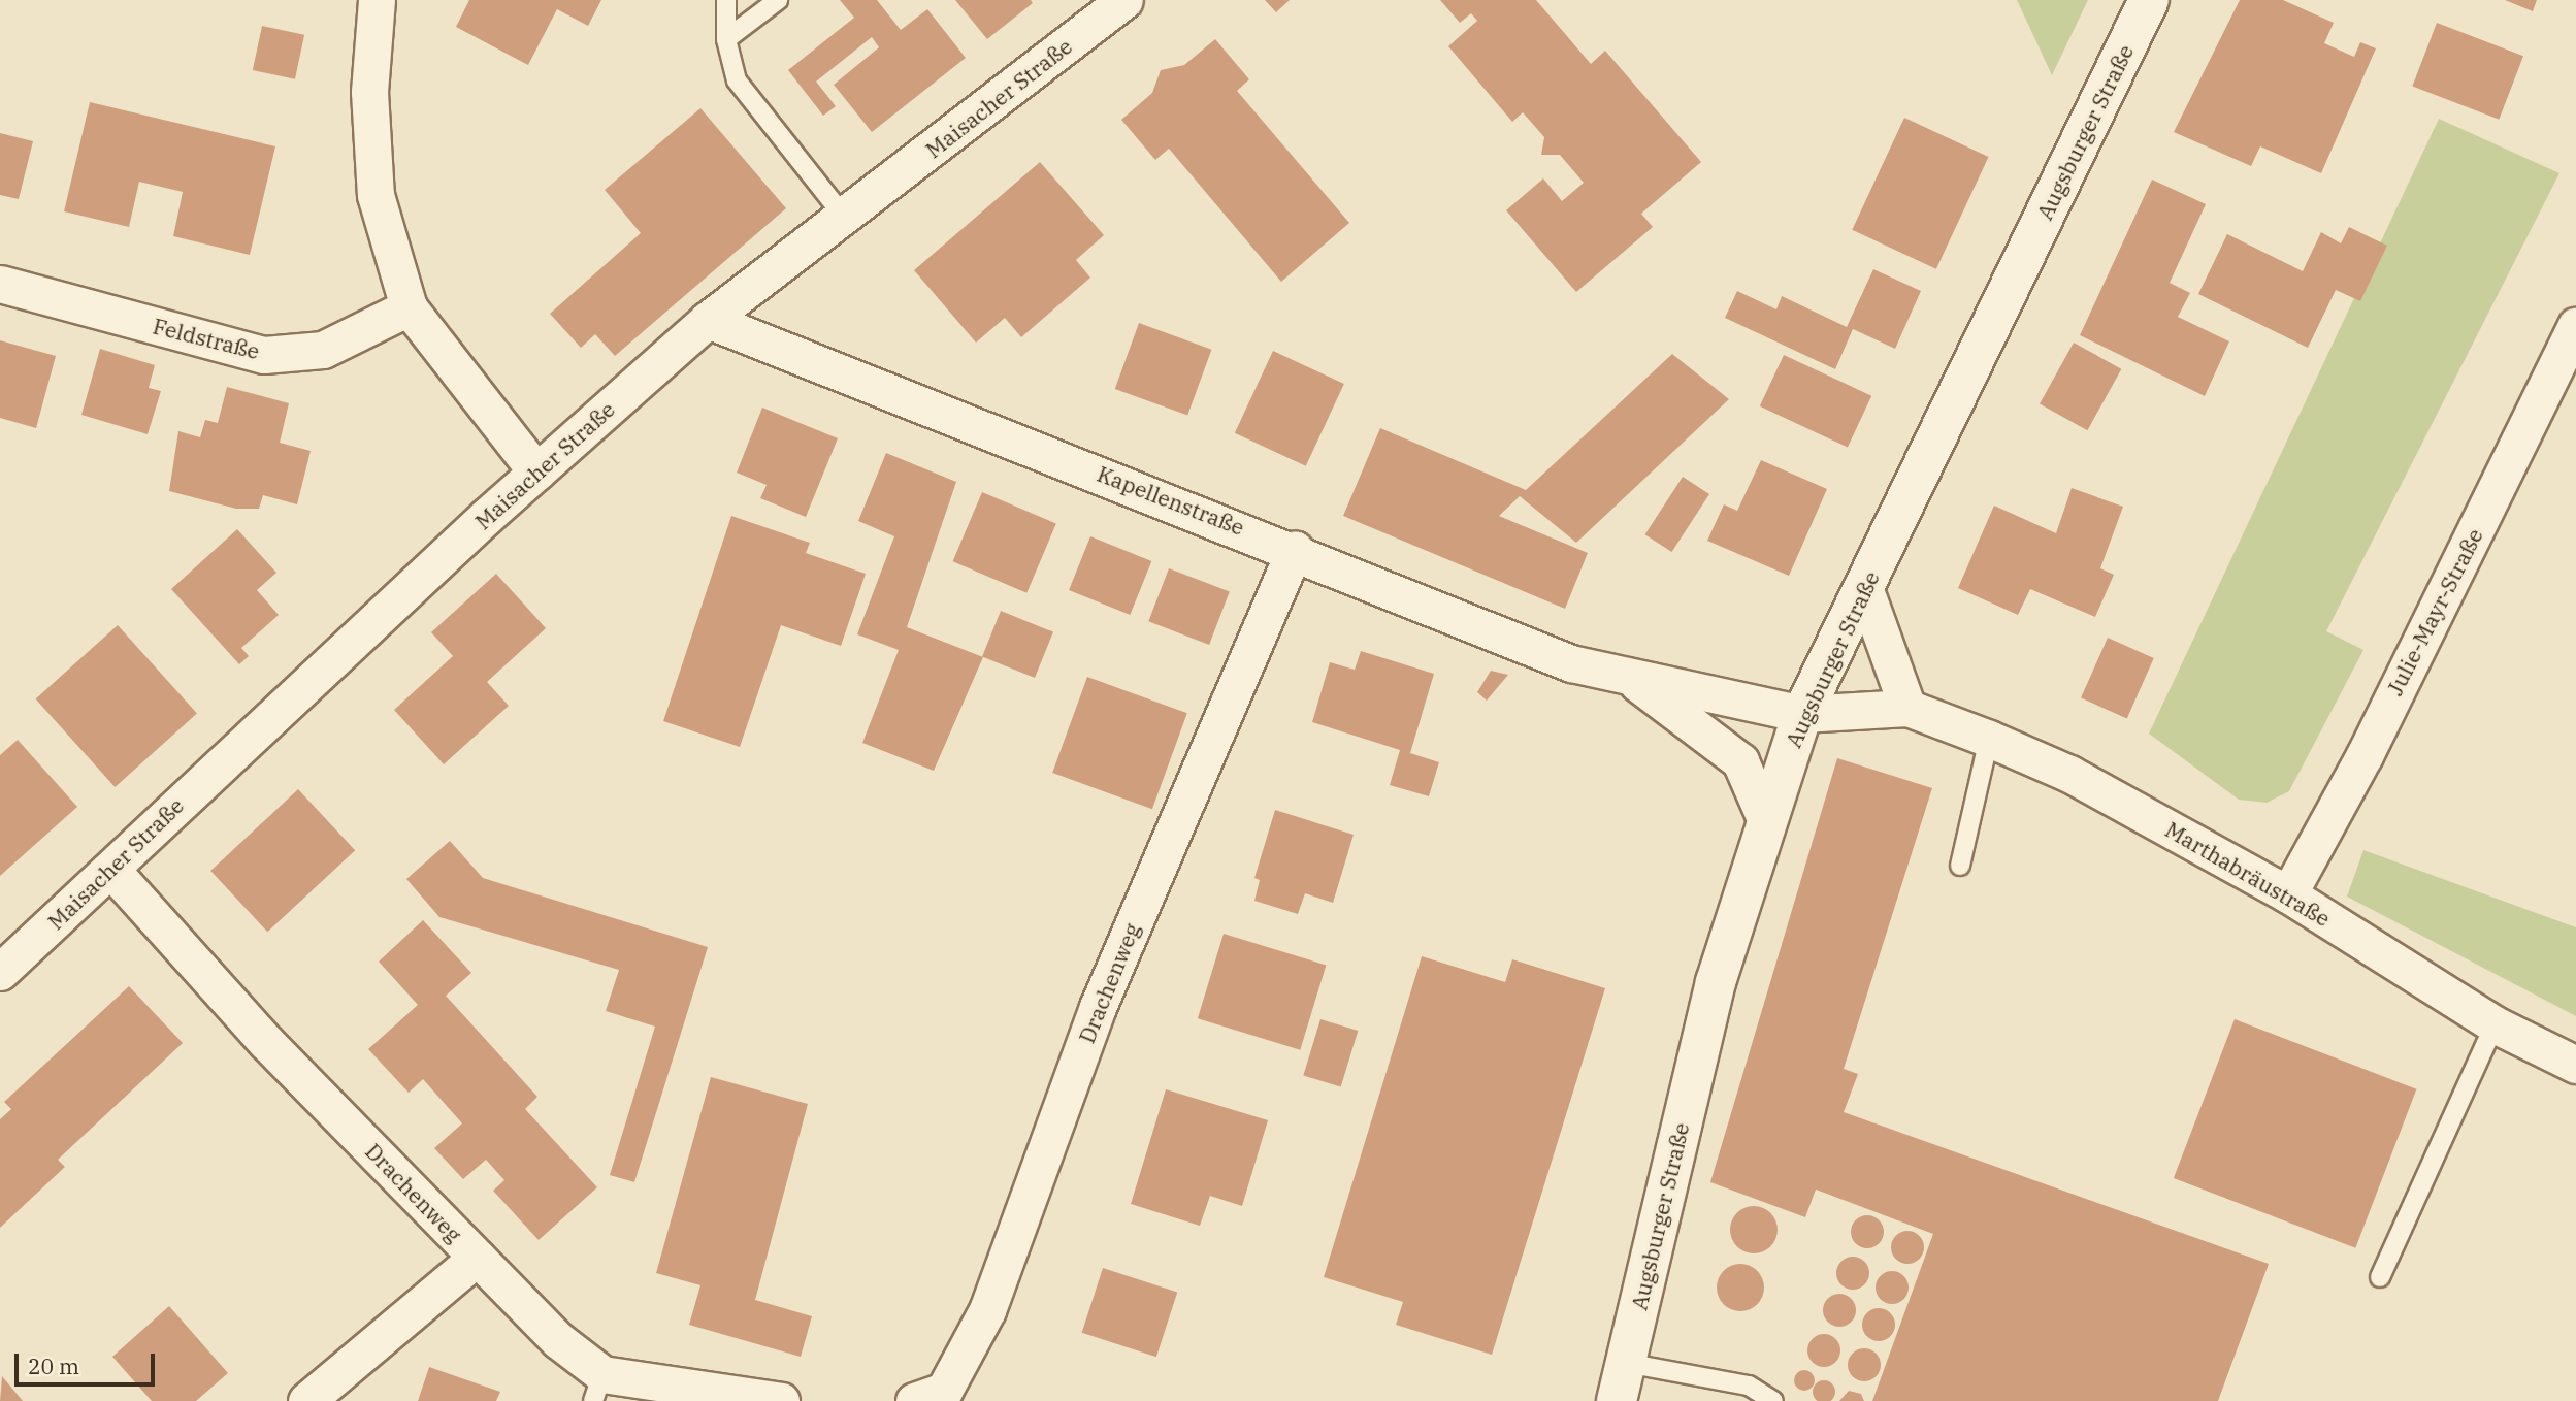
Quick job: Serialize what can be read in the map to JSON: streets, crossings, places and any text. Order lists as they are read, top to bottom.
{
  "streets": {
    "street": [
      "Maisacher Straße",
      "Augsburger Straße",
      "Feldstraße",
      "Kapellenstraße",
      "Julie-Mayr-Straße",
      "Marthabräustraße",
      "Drachenweg"
    ]
  },
  "crossings": [
    ["Maisacher Straße", "Kapellenstraße"],
    ["Maisacher Straße", "Drachenweg"],
    ["Augsburger Straße", "Kapellenstraße"],
    ["Augsburger Straße", "Marthabräustraße"],
    ["Kapellenstraße", "Marthabräustraße"],
    ["Kapellenstraße", "Drachenweg"],
    ["Julie-Mayr-Straße", "Marthabräustraße"]
  ],
  "scale_bar": "20 m"
}
